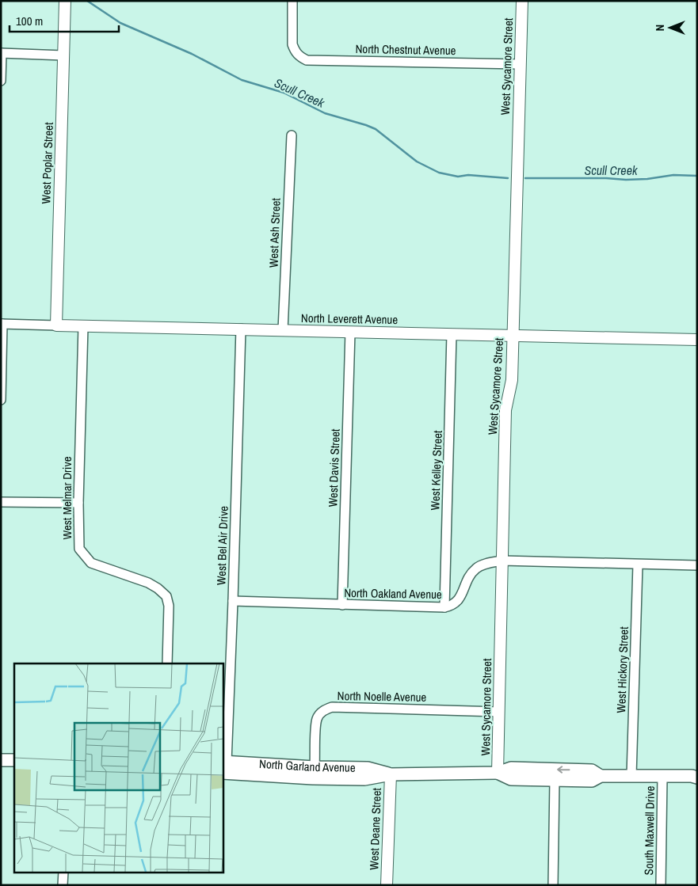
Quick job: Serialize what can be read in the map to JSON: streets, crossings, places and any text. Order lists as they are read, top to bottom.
{
  "streets": {
    "main road": ["North Garland Avenue"],
    "street": [
      "North Chestnut Avenue",
      "West Sycamore Street",
      "West Poplar Street",
      "West Ash Street",
      "North Leverett Avenue",
      "West Davis Street",
      "West Kelley Street",
      "West Melmar Drive",
      "West Bel Air Drive",
      "North Oakland Avenue",
      "West Hickory Street",
      "North Noelle Avenue",
      "West Deane Street",
      "South Maxwell Drive"
    ]
  },
  "crossings": [
    ["North Chestnut Avenue", "West Sycamore Street"],
    ["West Sycamore Street", "North Leverett Avenue"],
    ["West Sycamore Street", "North Oakland Avenue"],
    ["West Sycamore Street", "North Noelle Avenue"],
    ["West Sycamore Street", "North Garland Avenue"],
    ["West Poplar Street", "North Leverett Avenue"],
    ["West Ash Street", "North Leverett Avenue"],
    ["North Leverett Avenue", "West Davis Street"],
    ["North Leverett Avenue", "West Kelley Street"],
    ["North Leverett Avenue", "West Melmar Drive"],
    ["North Leverett Avenue", "West Bel Air Drive"],
    ["West Davis Street", "North Oakland Avenue"],
    ["West Kelley Street", "North Oakland Avenue"],
    ["West Bel Air Drive", "North Oakland Avenue"],
    ["West Bel Air Drive", "North Garland Avenue"],
    ["North Oakland Avenue", "West Hickory Street"],
    ["West Hickory Street", "North Garland Avenue"],
    ["North Noelle Avenue", "North Garland Avenue"],
    ["North Garland Avenue", "West Deane Street"],
    ["North Garland Avenue", "South Maxwell Drive"]
  ],
  "water": ["Scull Creek"],
  "scale_bar": "100 m",
  "north": "left"
}
